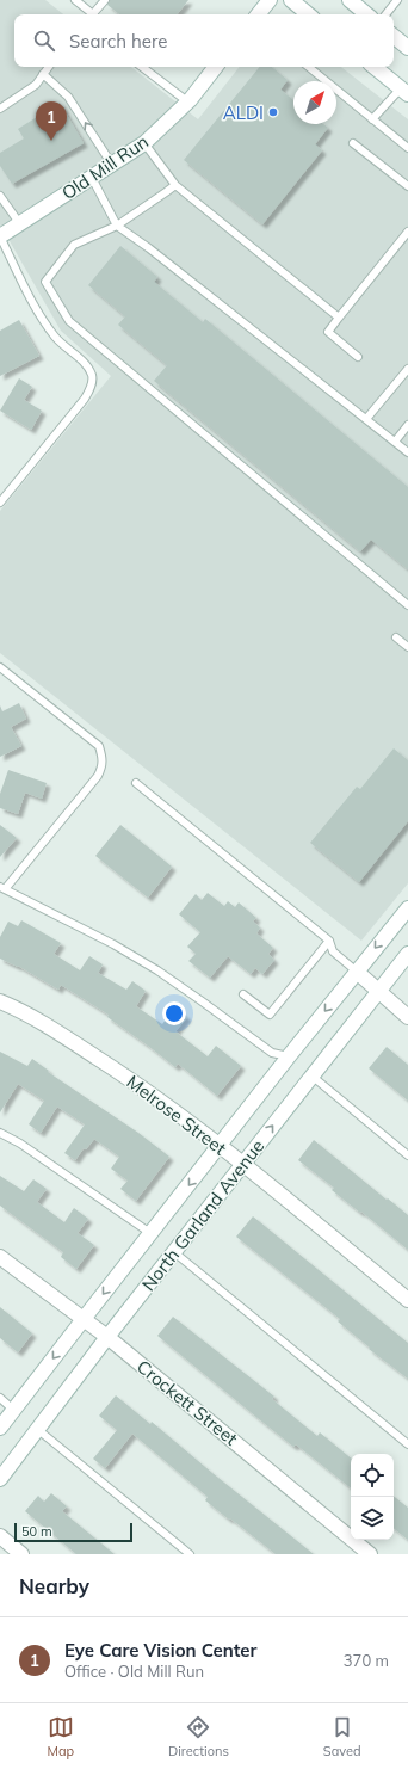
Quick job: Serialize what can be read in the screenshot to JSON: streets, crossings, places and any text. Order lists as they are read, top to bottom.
{
  "streets": {
    "main road": [
      "Old Mill Run",
      "Melrose Street",
      "North Garland Avenue",
      "Crockett Street"
    ]
  },
  "crossings": [
    ["Melrose Street", "North Garland Avenue"],
    ["North Garland Avenue", "Crockett Street"]
  ],
  "places": ["ALDI"],
  "scale_bar": "50 m",
  "north": "top right",
  "page": {
    "search": "Search here",
    "pins": "1",
    "scale": "50 m",
    "heading": "Nearby",
    "list": [
      {
        "mark": "1",
        "name": "Eye Care Vision Center",
        "note": "Office · Old Mill Run",
        "value": "370 m"
      }
    ],
    "nav": ["Map", "Directions", "Saved"]
  }
}
